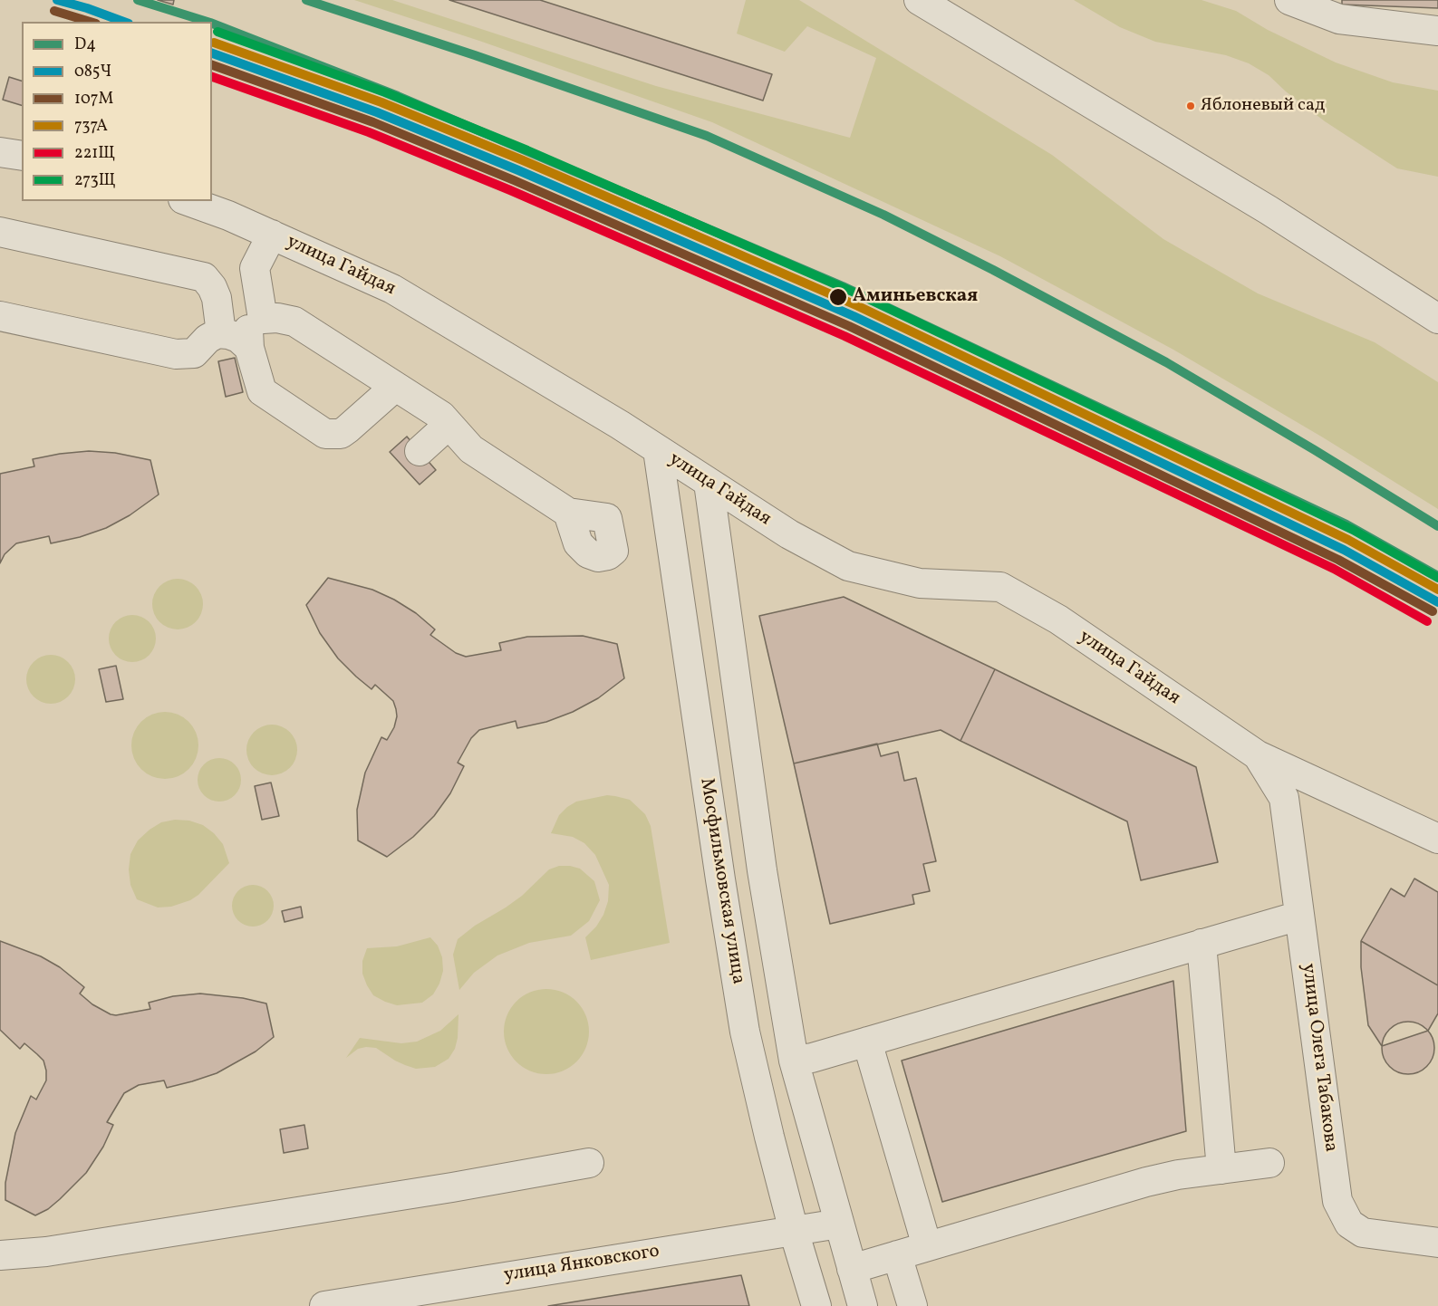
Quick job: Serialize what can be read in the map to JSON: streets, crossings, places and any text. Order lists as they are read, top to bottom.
{
  "streets": {
    "street": [
      "улица Гайдая",
      "Мосфильмовская улица",
      "улица Олега Табакова",
      "улица Янковского"
    ]
  },
  "crossings": [
    ["улица Гайдая", "Мосфильмовская улица"],
    ["улица Гайдая", "улица Олега Табакова"],
    ["Мосфильмовская улица", "улица Янковского"]
  ],
  "places": ["Яблоневый сад", "Аминьевская"],
  "lines": [
    "transit line D4",
    "transit line 085Ч",
    "transit line 107М",
    "transit line 273Щ",
    "transit line 737А",
    "transit line 221Щ"
  ],
  "legend": [
    "D4",
    "085Ч",
    "107М",
    "737А",
    "221Щ",
    "273Щ"
  ]
}
